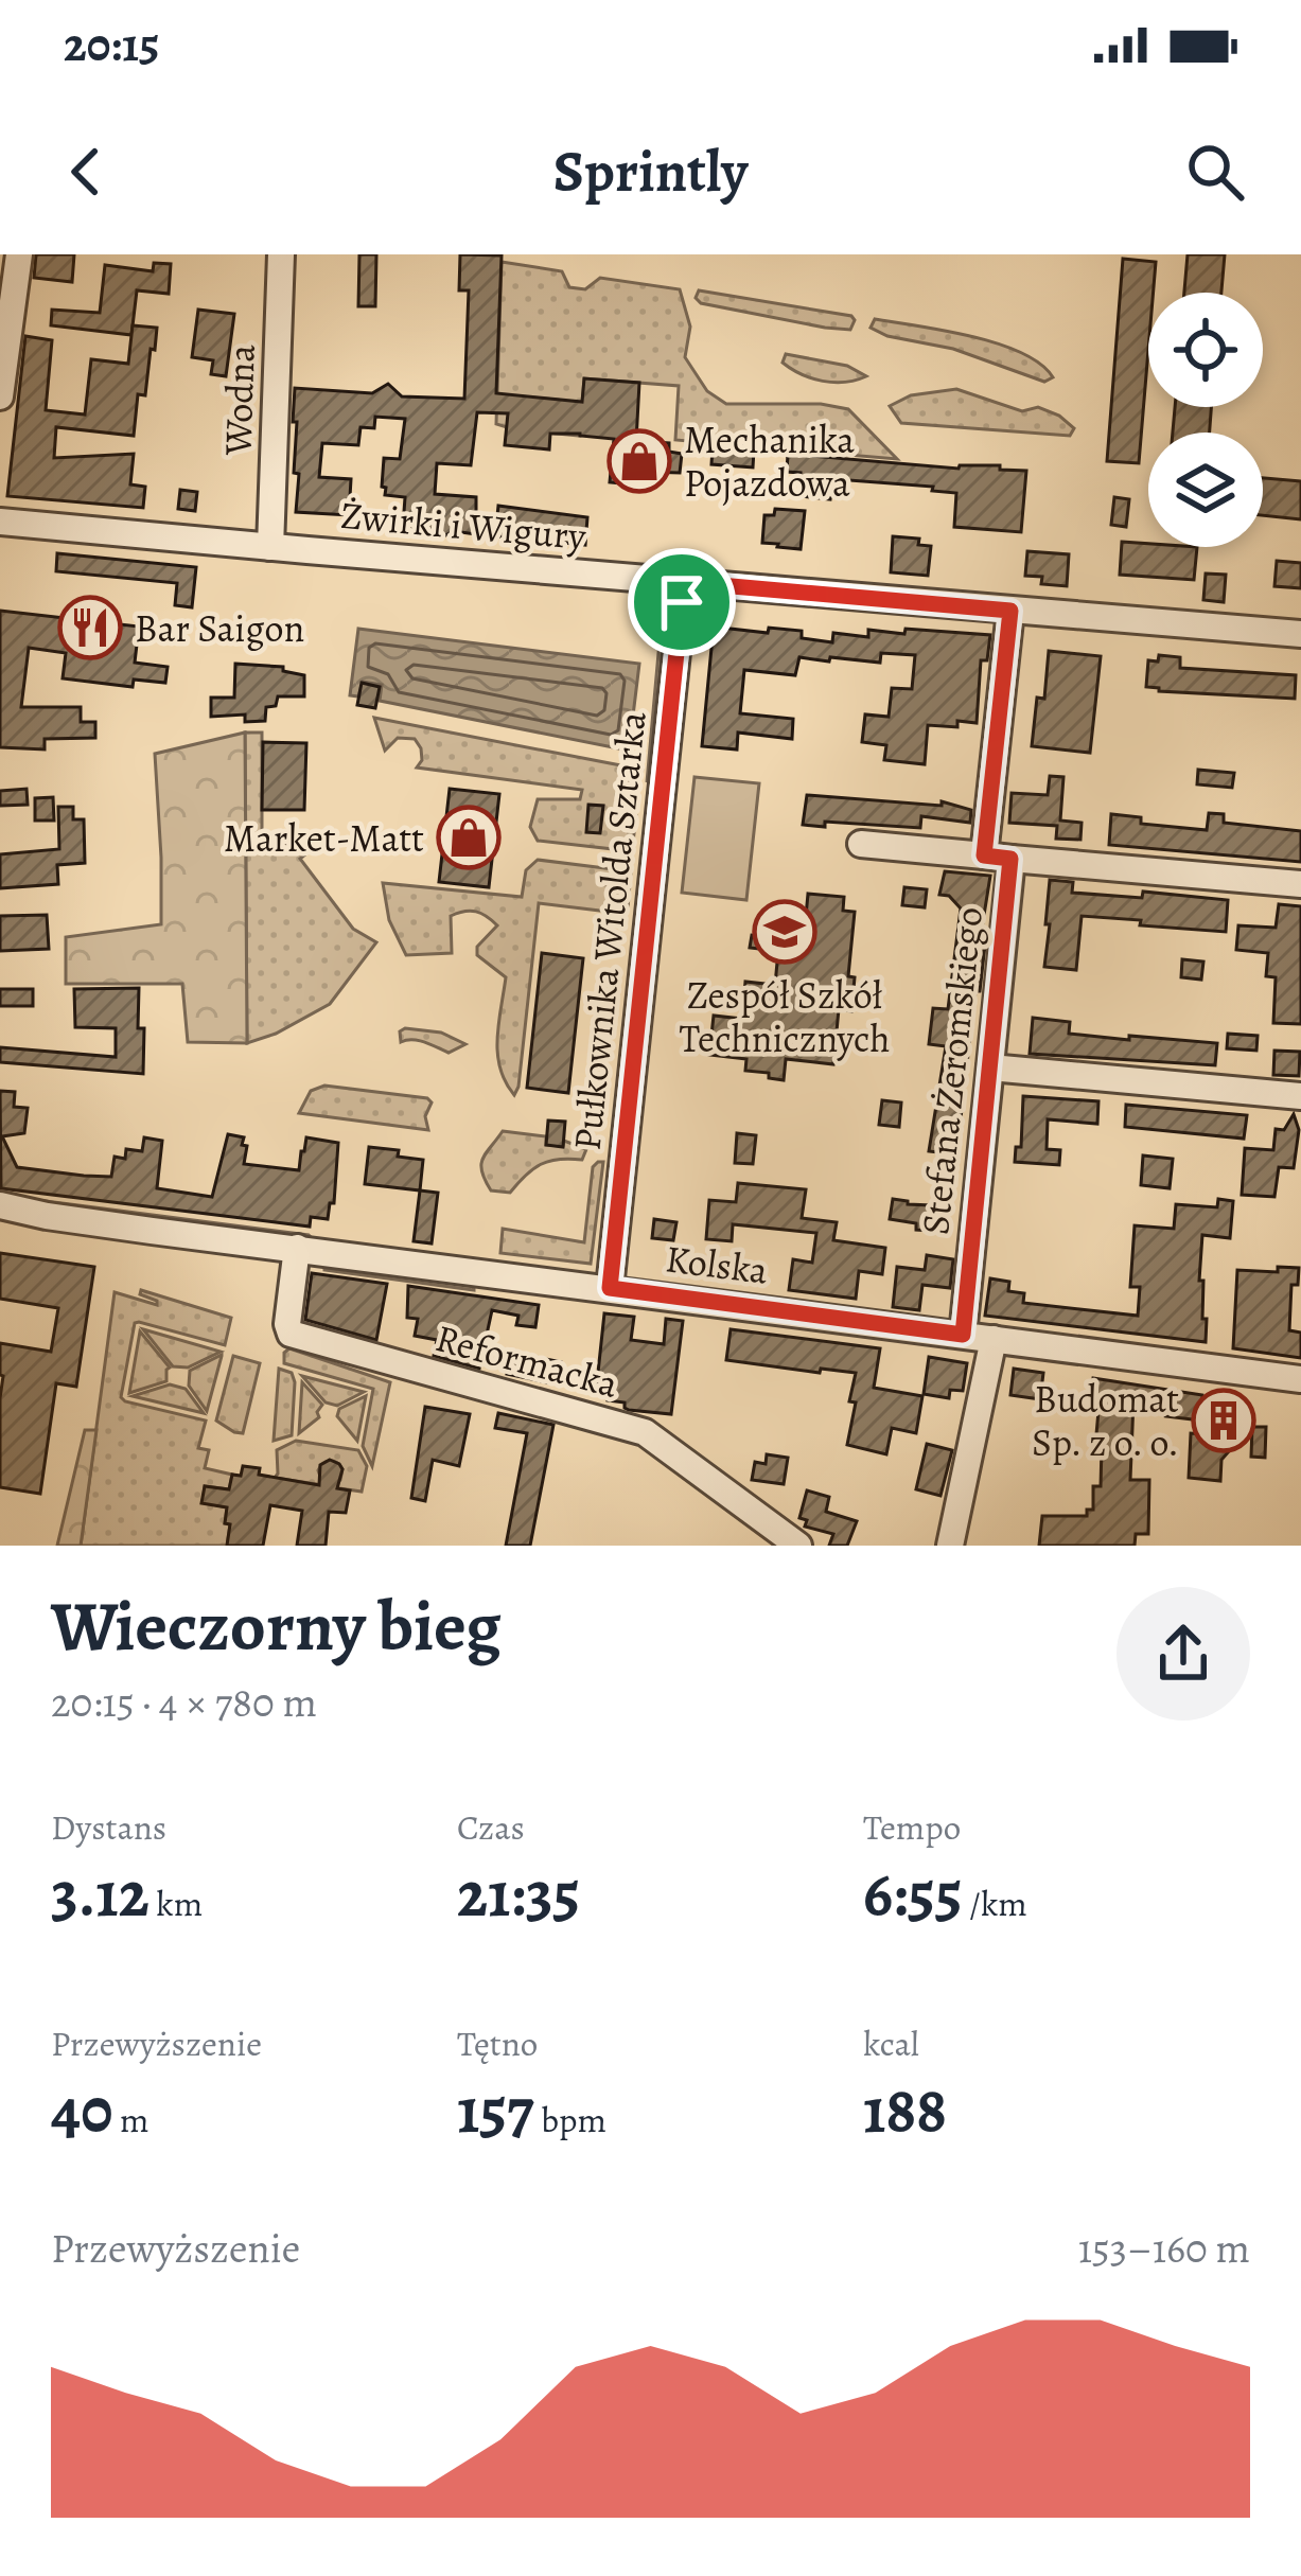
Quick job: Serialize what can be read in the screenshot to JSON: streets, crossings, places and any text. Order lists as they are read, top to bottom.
{
  "streets": {
    "street": [
      "Wodna",
      "Żwirki i Wigury",
      "Pułkownika Witolda Sztarka",
      "Stefana Żeromskiego",
      "Kolska",
      "Reformacka"
    ]
  },
  "crossings": [
    ["Wodna", "Żwirki i Wigury"],
    ["Żwirki i Wigury", "Pułkownika Witolda Sztarka"],
    ["Żwirki i Wigury", "Stefana Żeromskiego"],
    ["Pułkownika Witolda Sztarka", "Kolska"],
    ["Stefana Żeromskiego", "Kolska"],
    ["Kolska", "Reformacka"]
  ],
  "places": {
    "shop": ["Mechanika Pojazdowa", "Market-Matt"],
    "restaurant": ["Bar Saigon"],
    "school or university": ["Zespół Szkół Technicznych"],
    "building": ["Budomat Sp. z o. o."]
  },
  "page": {
    "status": "20:15",
    "header": "Sprintly",
    "heading": ["Wieczorny bieg", "20:15 · 4 × 780 m"],
    "stats": [
      ["Dystans", "3.12 km"],
      ["Czas", "21:35"],
      ["Tempo", "6:55 /km"],
      ["Przewyższenie", "40 m"],
      ["Tętno", "157 bpm"],
      ["kcal", "188"]
    ],
    "chart": ["Przewyższenie", "153–160 m"]
  }
}
